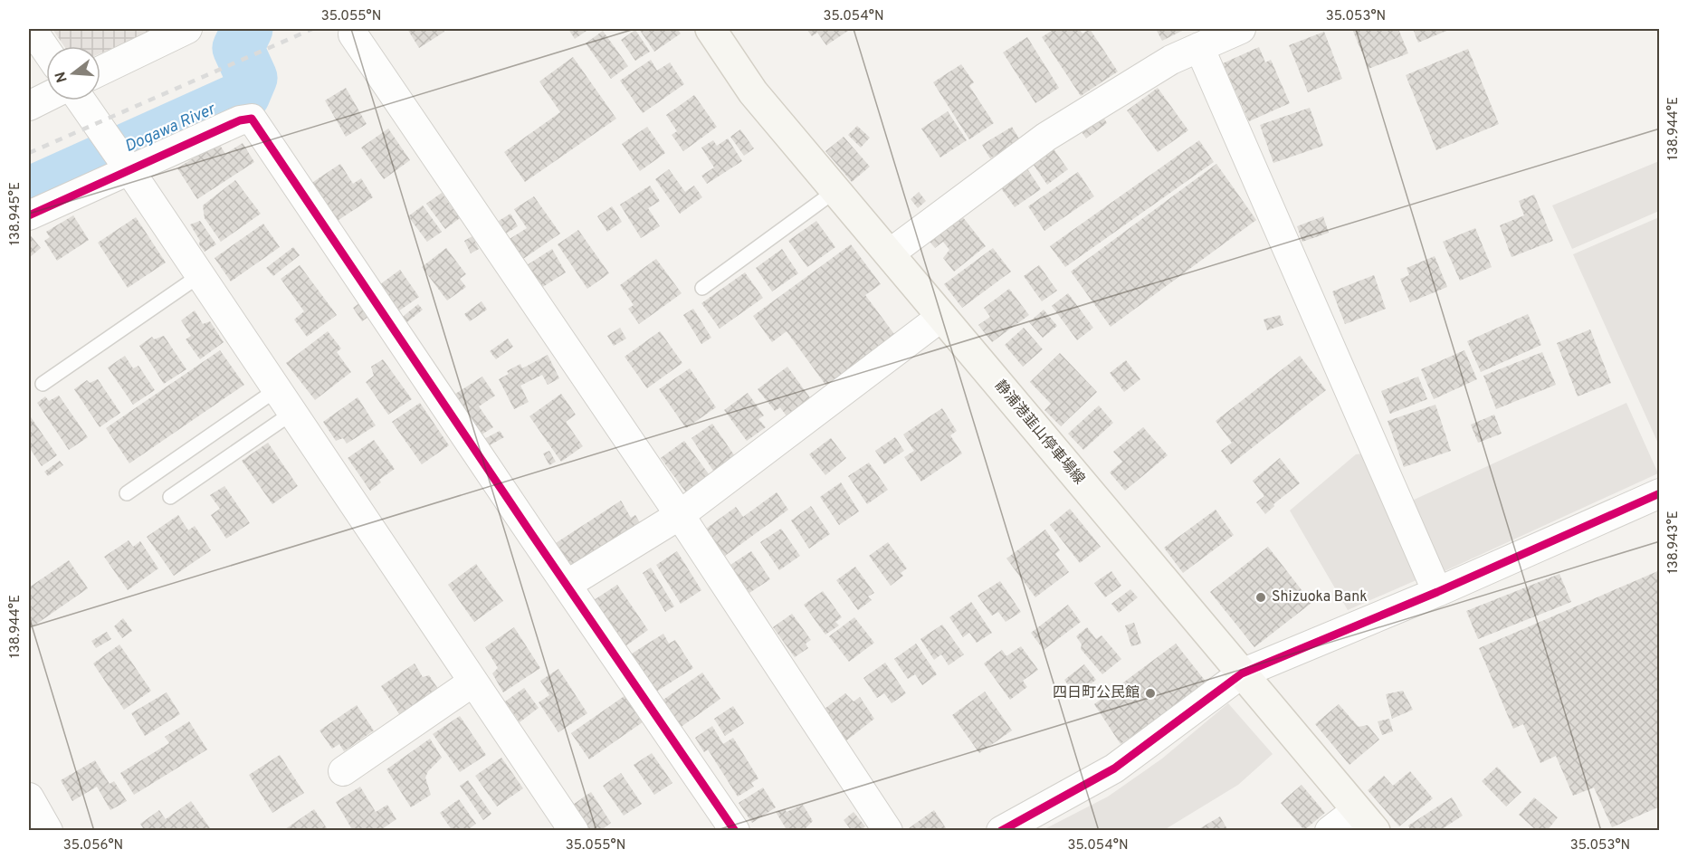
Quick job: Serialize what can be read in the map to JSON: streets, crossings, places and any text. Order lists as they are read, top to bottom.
{
  "streets": {
    "main road": ["静浦港韮山停車場線"]
  },
  "water": ["Dogawa River"],
  "places": ["Shizuoka Bank", "四日町公民館"],
  "north": "left",
  "coordinates": [
    "35.055°N",
    "35.054°N",
    "35.053°N",
    "138.944°E",
    "138.945°E",
    "138.943°E",
    "35.056°N"
  ]
}
